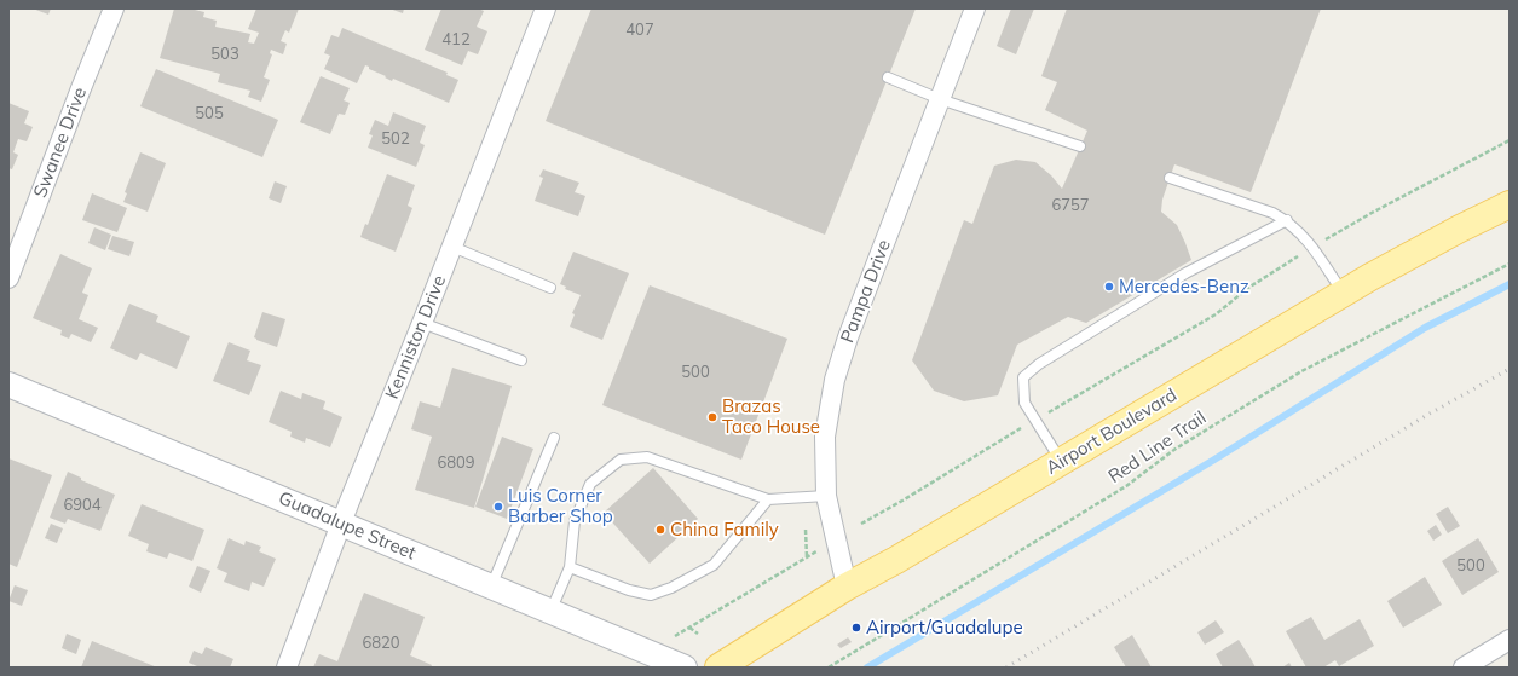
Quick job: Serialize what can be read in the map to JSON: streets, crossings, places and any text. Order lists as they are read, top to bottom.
{
  "streets": {
    "main road": ["Airport Boulevard"],
    "street": [
      "Swanee Drive",
      "Pampa Drive",
      "Kenniston Drive",
      "Guadalupe Street"
    ],
    "path": ["Red Line Trail"]
  },
  "crossings": [
    ["Pampa Drive", "Airport Boulevard"],
    ["Kenniston Drive", "Guadalupe Street"]
  ],
  "places": [
    "Mercedes-Benz",
    "Brazas Taco House",
    "Luis Corner Barber Shop",
    "China Family",
    "Airport/Guadalupe"
  ],
  "house_numbers": [
    "407",
    "412",
    "503",
    "505",
    "502",
    "6757",
    "500",
    "6809",
    "6904",
    "500",
    "6820"
  ]
}
